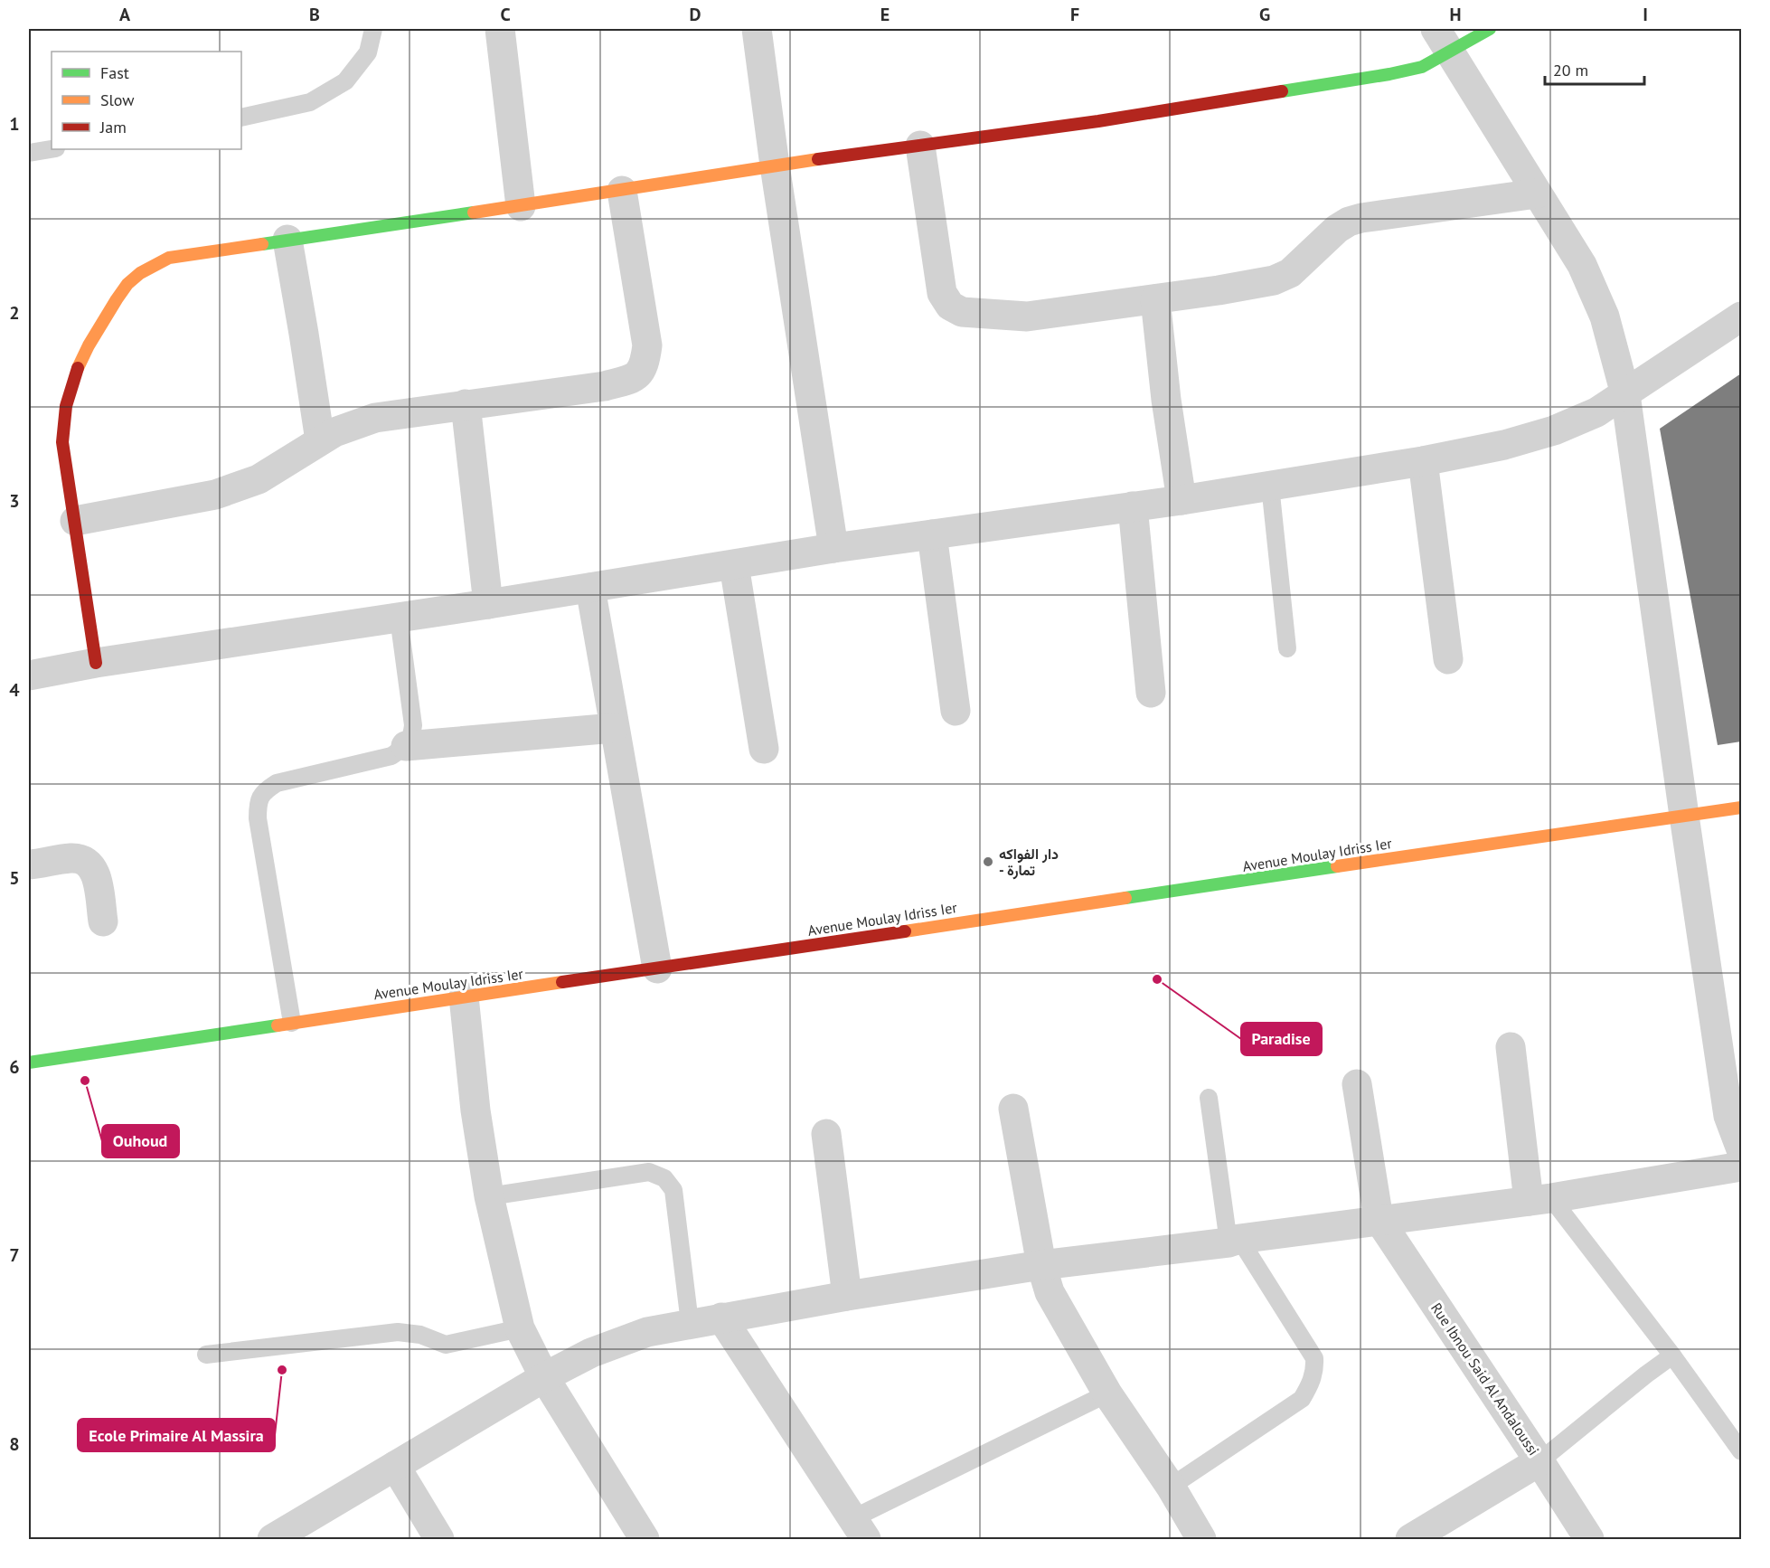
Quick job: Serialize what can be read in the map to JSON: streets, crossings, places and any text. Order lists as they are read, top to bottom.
{
  "streets": {
    "street": ["Avenue Moulay Idriss Ier", "Rue Ibnou Said Al Andaloussi"]
  },
  "places": [
    "دار الفواكه - تمارة",
    "Paradise",
    "Ouhoud",
    "Ecole Primaire Al Massira"
  ],
  "legend": ["Fast", "Slow", "Jam"],
  "scale_bar": "20 m",
  "grid": {
    "columns": [
      "A",
      "B",
      "C",
      "D",
      "E",
      "F",
      "G",
      "H",
      "I"
    ],
    "rows": [
      "1",
      "2",
      "3",
      "4",
      "5",
      "6",
      "7",
      "8"
    ]
  }
}
